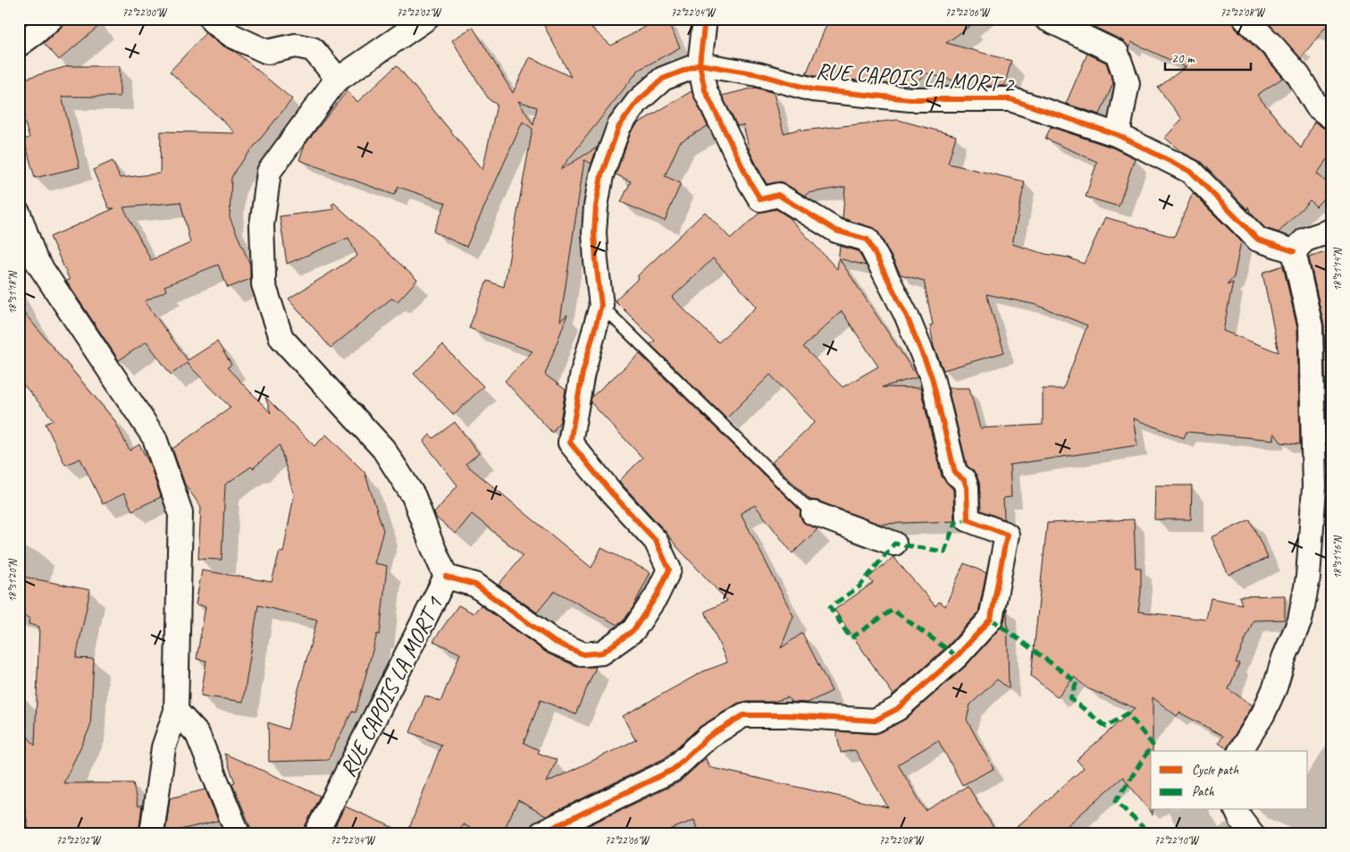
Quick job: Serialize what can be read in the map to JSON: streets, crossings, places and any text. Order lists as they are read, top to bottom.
{
  "streets": {
    "street": ["RUE CAPOIS LA MORT 2", "RUE CAPOIS LA MORT 1"]
  },
  "legend": ["Cycle path", "Path"],
  "scale_bar": "20 m",
  "coordinates": [
    "72°22'00\"W",
    "72°22'02\"W",
    "72°22'04\"W",
    "72°22'06\"W",
    "72°22'08\"W",
    "18°31'14\"N",
    "18°31'18\"N",
    "18°31'16\"N",
    "18°31'20\"N",
    "72°22'10\"W"
  ]
}
